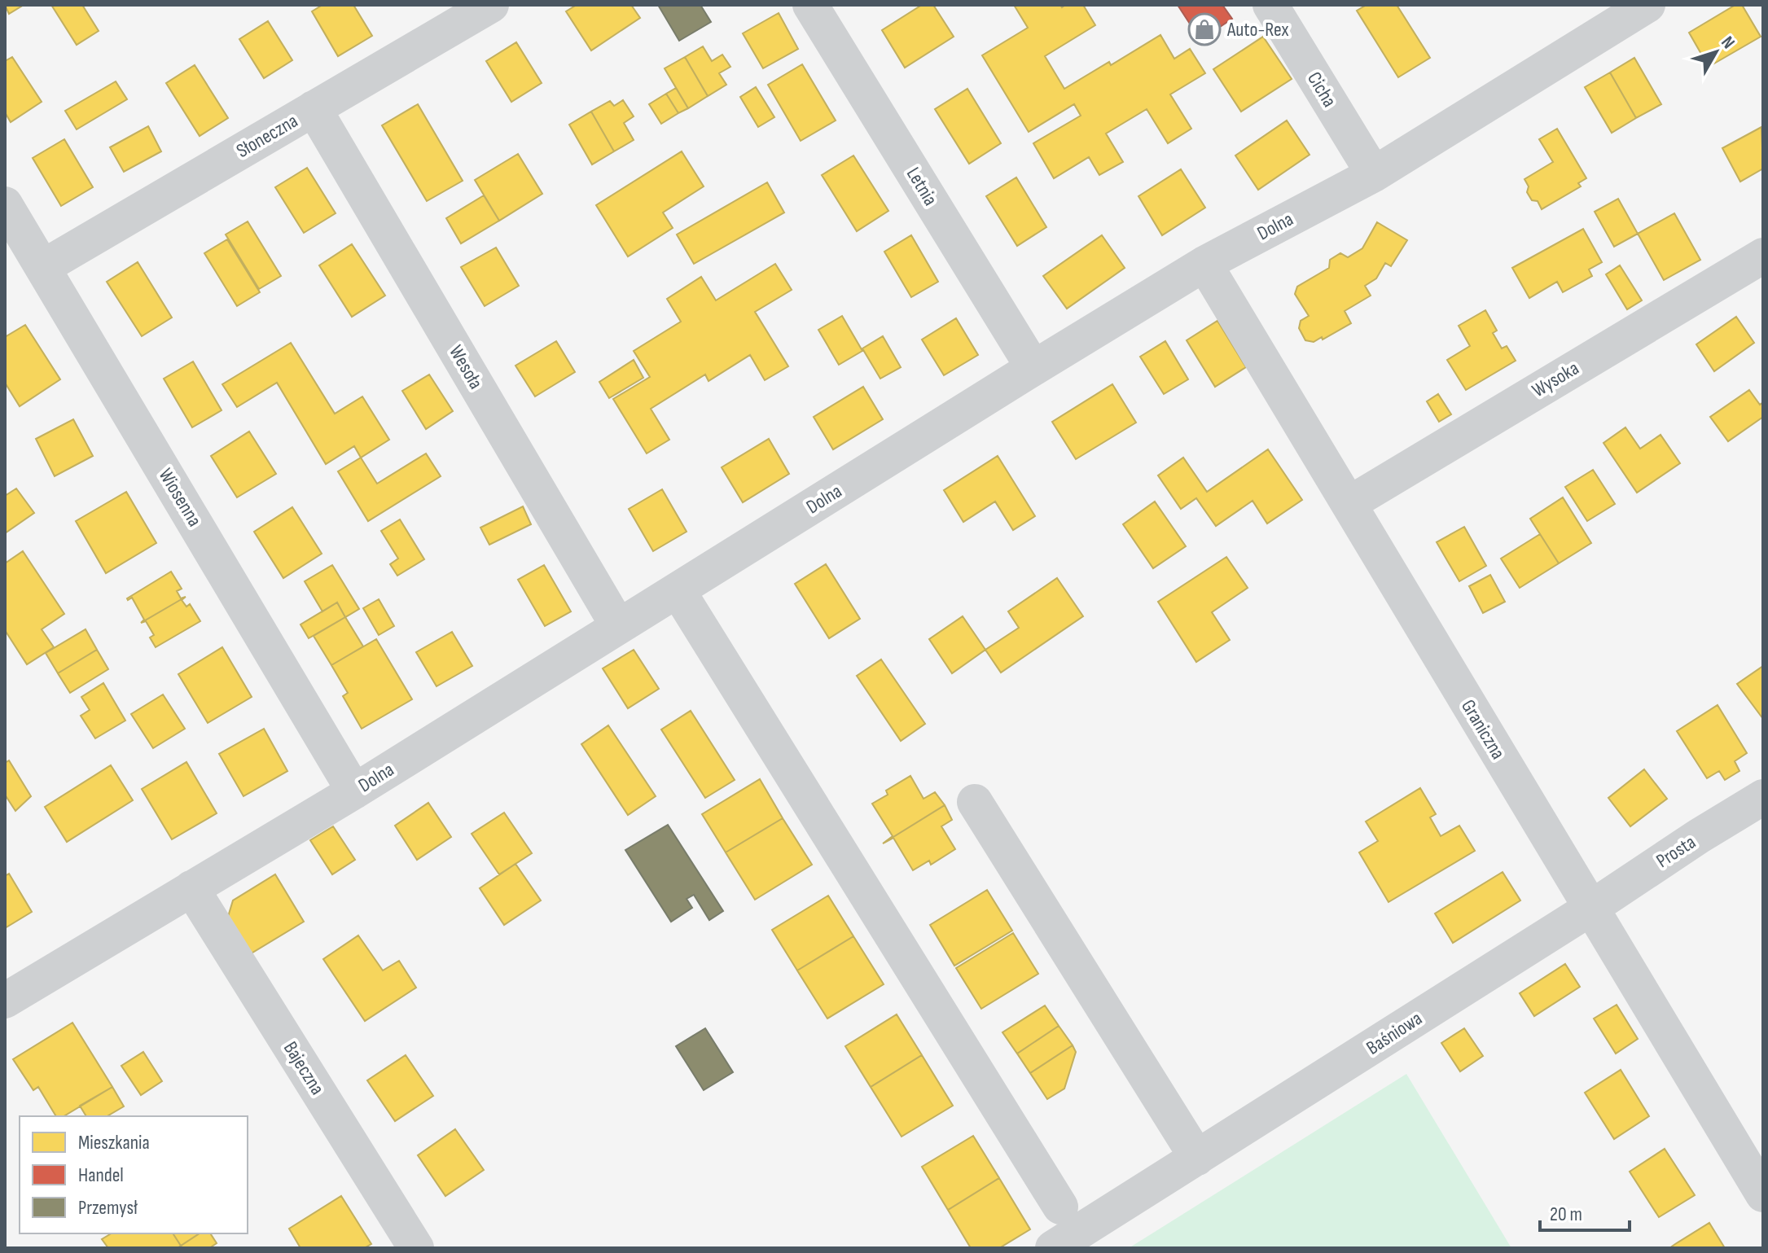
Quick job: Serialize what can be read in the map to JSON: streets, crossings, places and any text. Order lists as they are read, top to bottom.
{
  "streets": {
    "street": [
      "Cicha",
      "Słoneczna",
      "Letnia",
      "Dolna",
      "Wesoła",
      "Wysoka",
      "Wiosenna",
      "Graniczna",
      "Prosta",
      "Baśniowa",
      "Bajeczna"
    ]
  },
  "crossings": [
    ["Cicha", "Dolna"],
    ["Słoneczna", "Wesoła"],
    ["Słoneczna", "Wiosenna"],
    ["Letnia", "Dolna"],
    ["Dolna", "Wesoła"],
    ["Dolna", "Wiosenna"],
    ["Dolna", "Graniczna"],
    ["Dolna", "Bajeczna"],
    ["Wysoka", "Graniczna"],
    ["Graniczna", "Prosta"],
    ["Graniczna", "Baśniowa"],
    ["Prosta", "Baśniowa"]
  ],
  "places": {
    "shop": ["Auto-Rex"]
  },
  "legend": ["Mieszkania", "Handel", "Przemysł"],
  "scale_bar": "20 m",
  "north": "top right"
}
